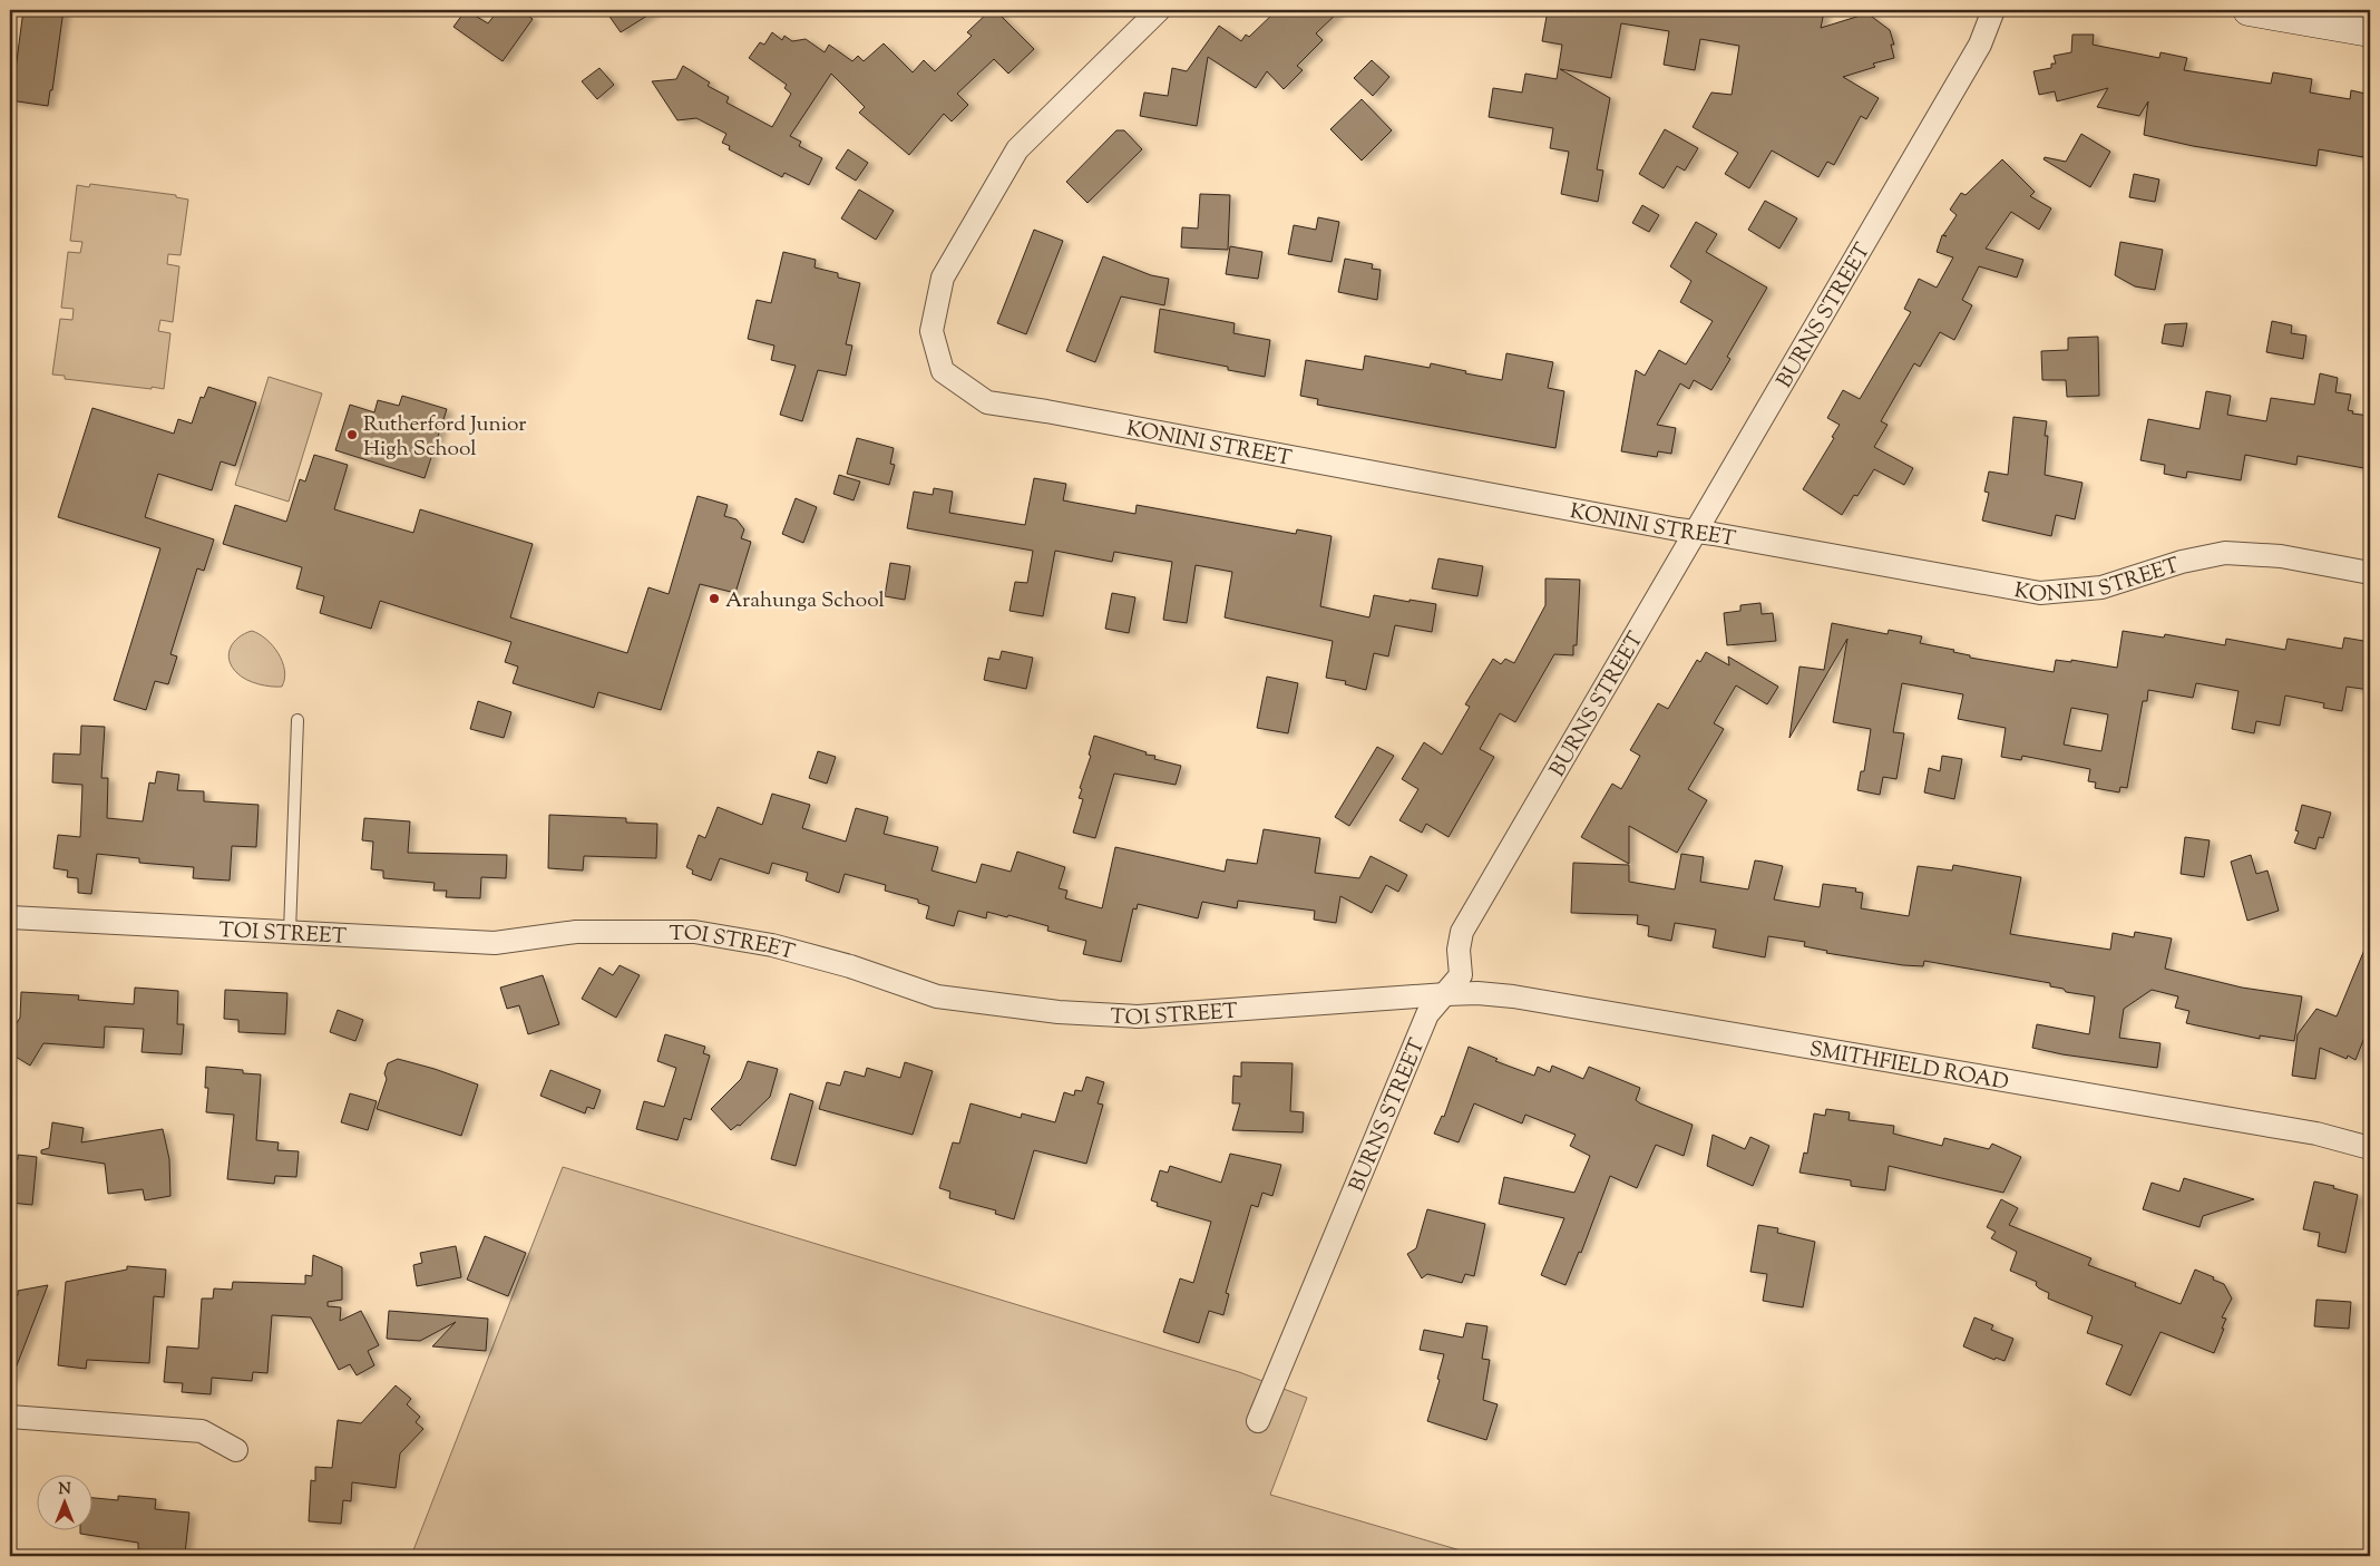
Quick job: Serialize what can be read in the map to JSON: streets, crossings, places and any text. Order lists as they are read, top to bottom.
{
  "streets": {
    "street": [
      "BURNS STREET",
      "KONINI STREET",
      "TOI STREET",
      "SMITHFIELD ROAD"
    ]
  },
  "crossings": [
    ["BURNS STREET", "KONINI STREET"],
    ["BURNS STREET", "TOI STREET"],
    ["BURNS STREET", "SMITHFIELD ROAD"],
    ["TOI STREET", "SMITHFIELD ROAD"]
  ],
  "places": ["Rutherford Junior High School", "Arahunga School"],
  "north": "top"
}
